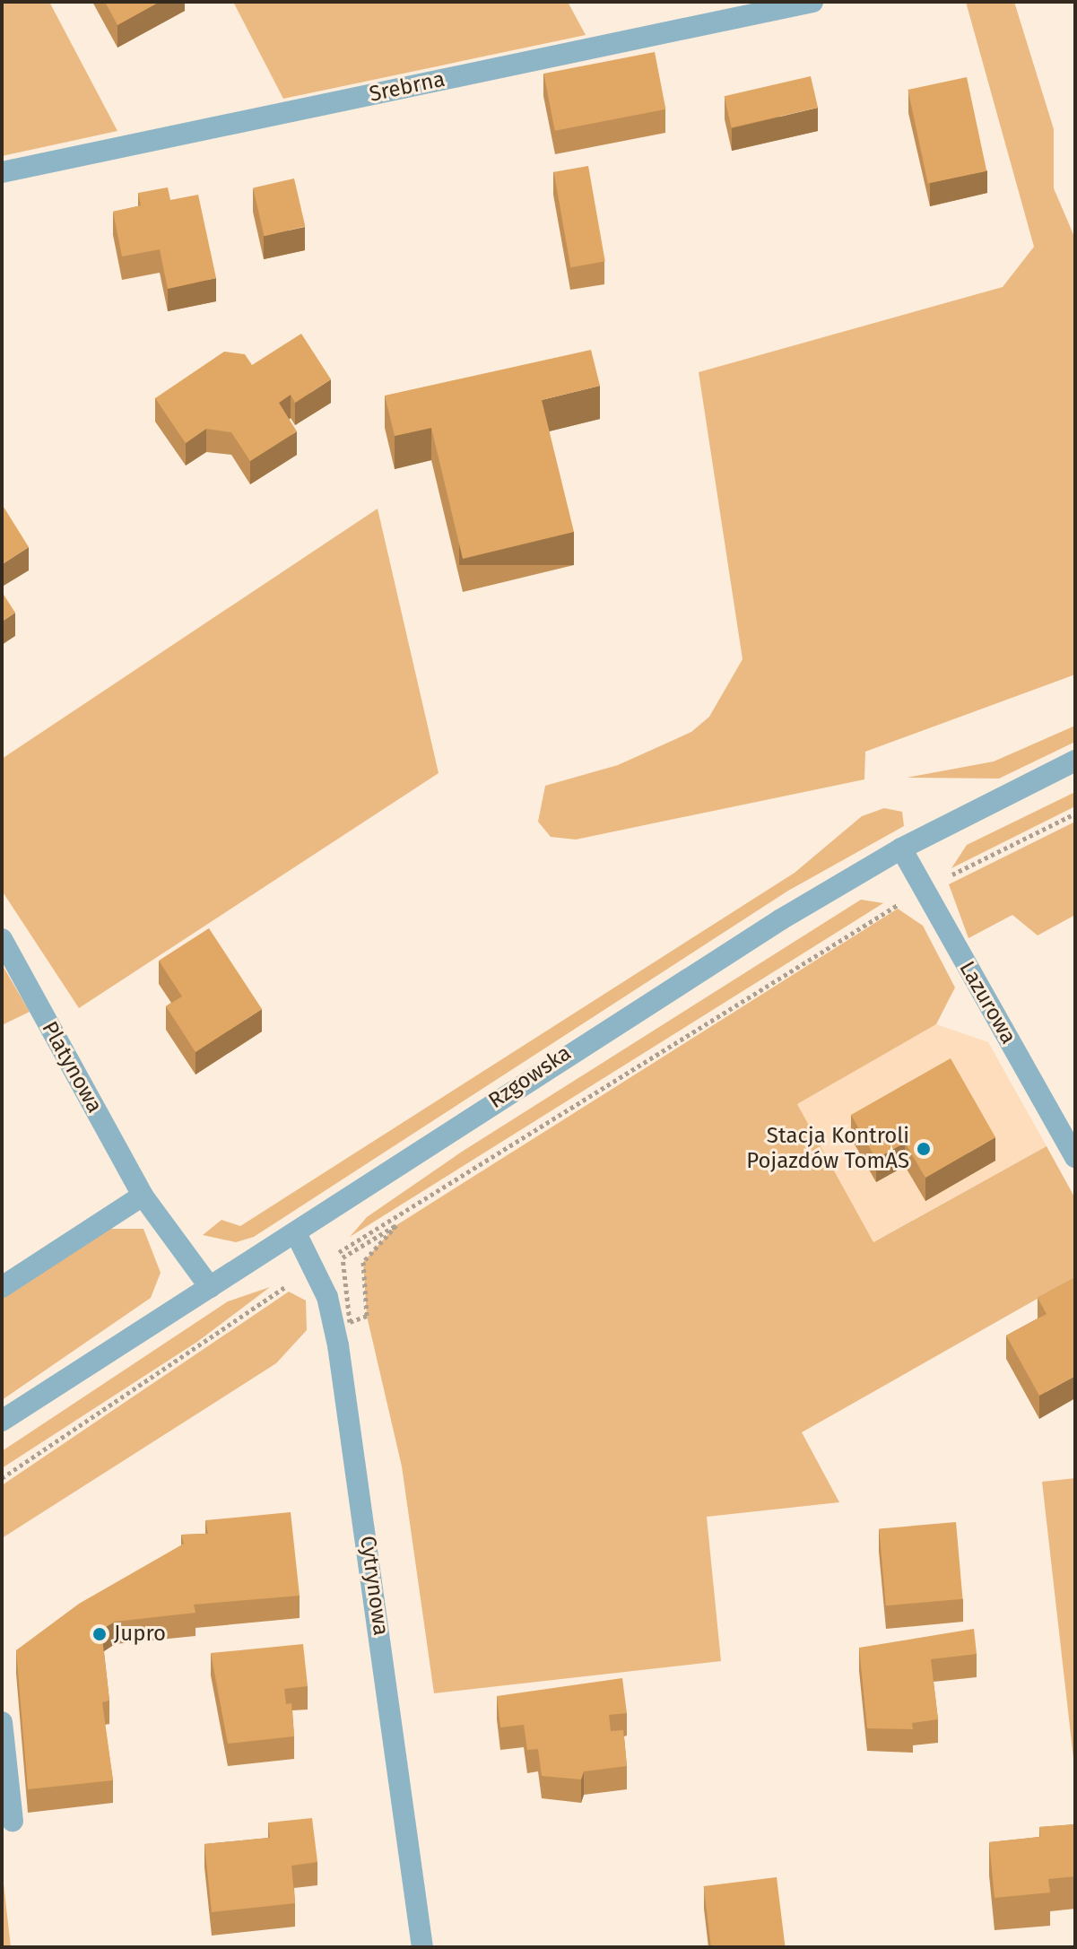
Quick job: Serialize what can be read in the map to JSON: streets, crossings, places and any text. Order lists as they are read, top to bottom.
{
  "streets": {
    "street": [
      "Srebrna",
      "Lazurowa",
      "Platynowa",
      "Rzgowska",
      "Cytrynowa"
    ]
  },
  "crossings": [
    ["Lazurowa", "Rzgowska"],
    ["Platynowa", "Rzgowska"],
    ["Rzgowska", "Cytrynowa"]
  ],
  "places": ["Stacja Kontroli Pojazdów TomAS", "Jupro"]
}
